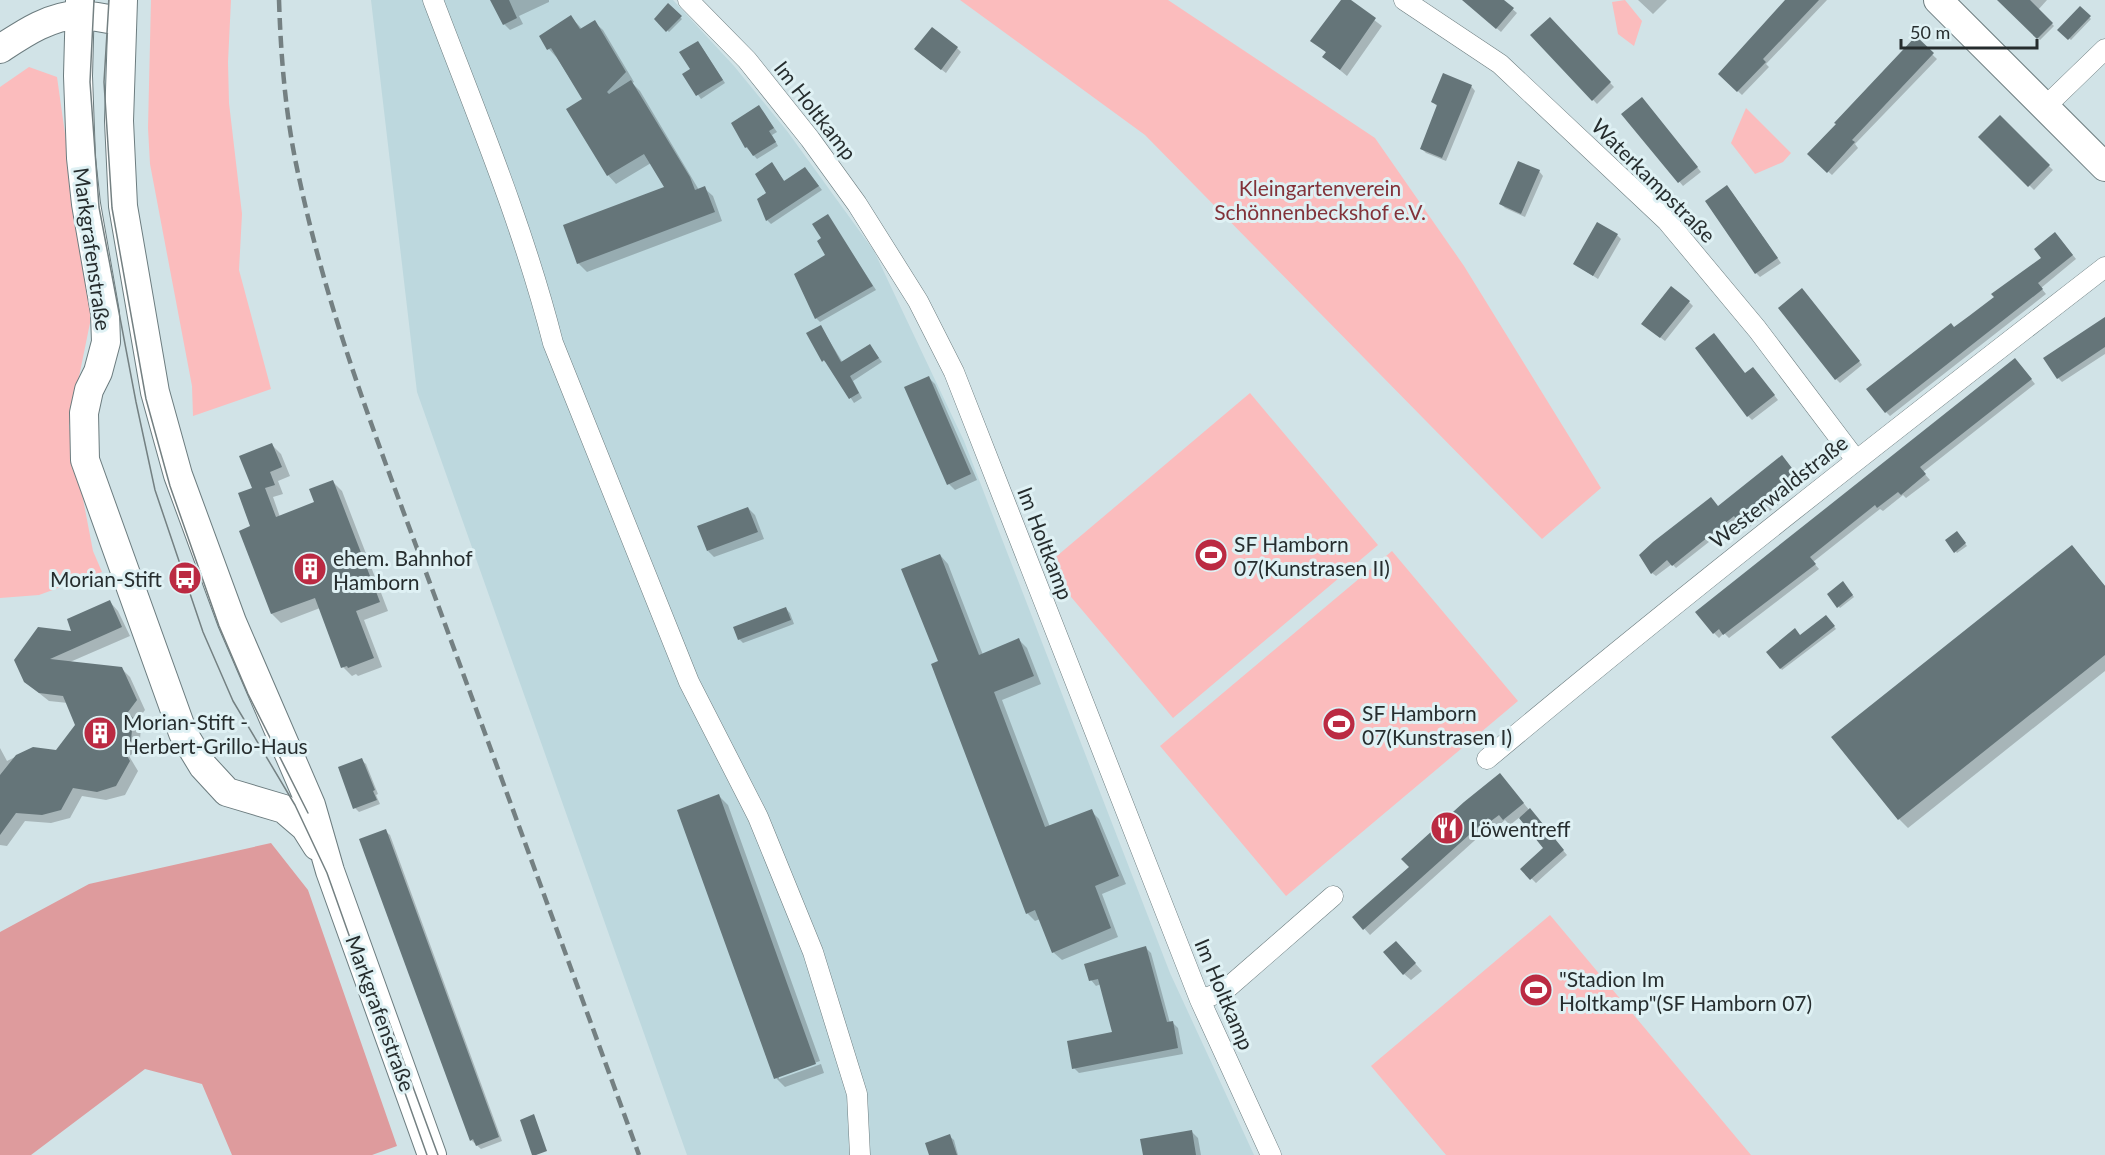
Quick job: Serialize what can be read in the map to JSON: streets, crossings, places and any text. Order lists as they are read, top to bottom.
{
  "streets": {
    "street": [
      "Im Holtkamp",
      "Waterkampstraße",
      "Markgrafenstraße",
      "Westerwaldstraße"
    ]
  },
  "crossings": [
    ["Waterkampstraße", "Westerwaldstraße"]
  ],
  "parks": ["Kleingartenverein Schönnenbeckshof e.V."],
  "places": {
    "sports": ["SF Hamborn 07(Kunstrasen II)", "SF Hamborn 07(Kunstrasen I)", "\"Stadion Im Holtkamp\"(SF Hamborn 07)"],
    "building": ["ehem. Bahnhof Hamborn", "Morian-Stift - Herbert-Grillo-Haus"],
    "bus stop": ["Morian-Stift"],
    "restaurant": ["Löwentreff"]
  },
  "scale_bar": "50 m"
}
